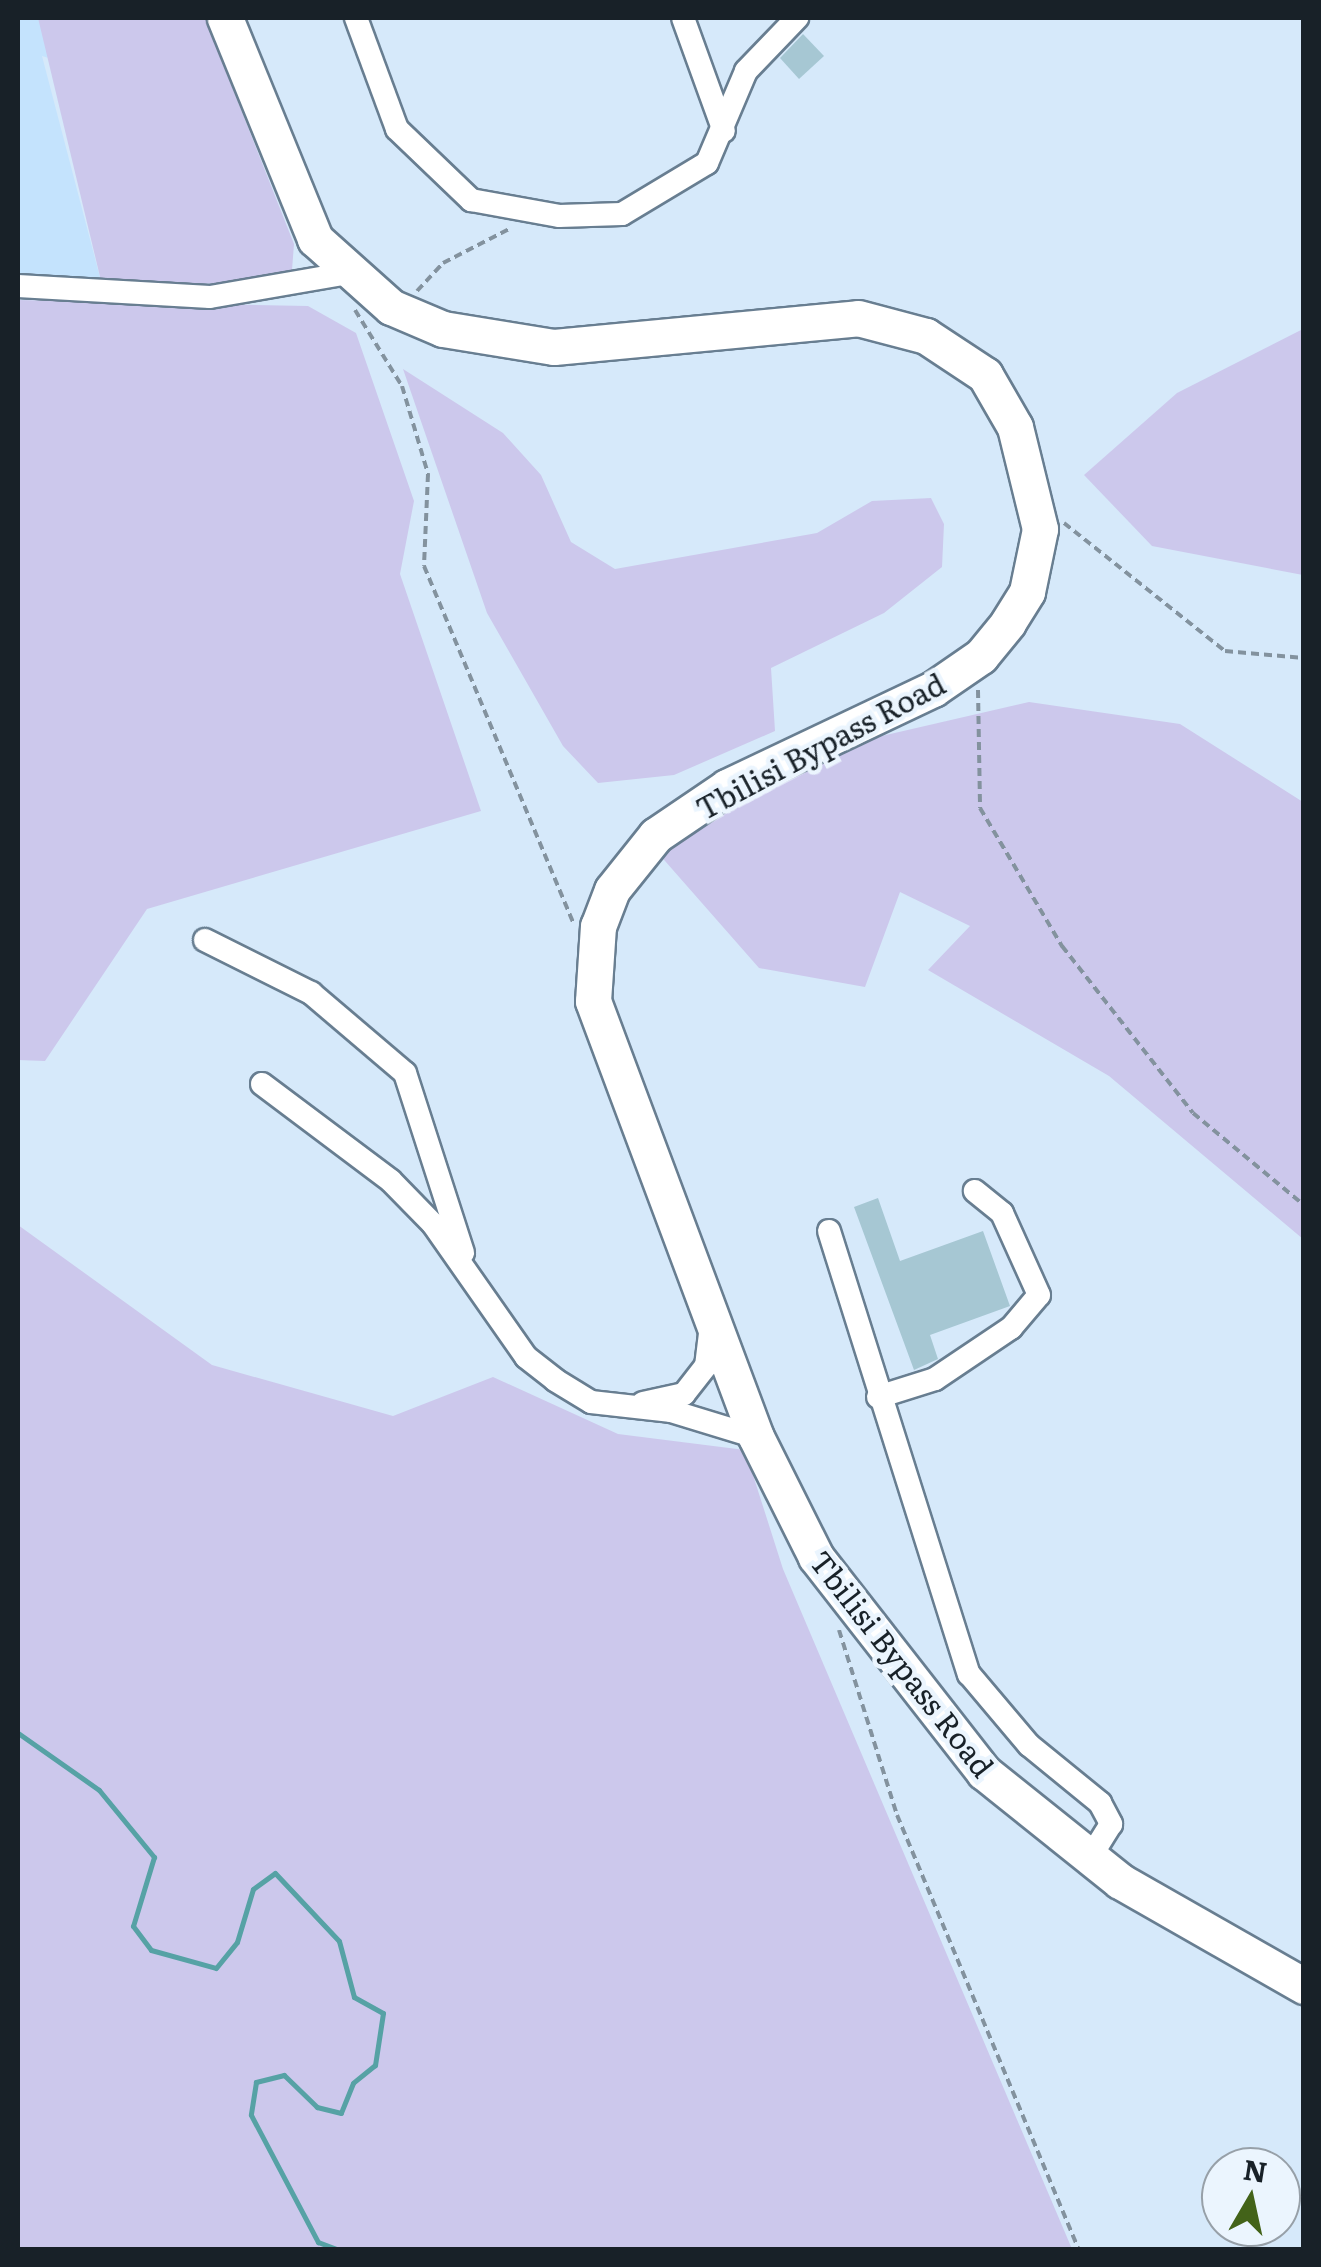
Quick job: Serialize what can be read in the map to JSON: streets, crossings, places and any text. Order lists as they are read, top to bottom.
{
  "streets": {
    "highway": ["Tbilisi Bypass Road"]
  },
  "north": "top"
}
